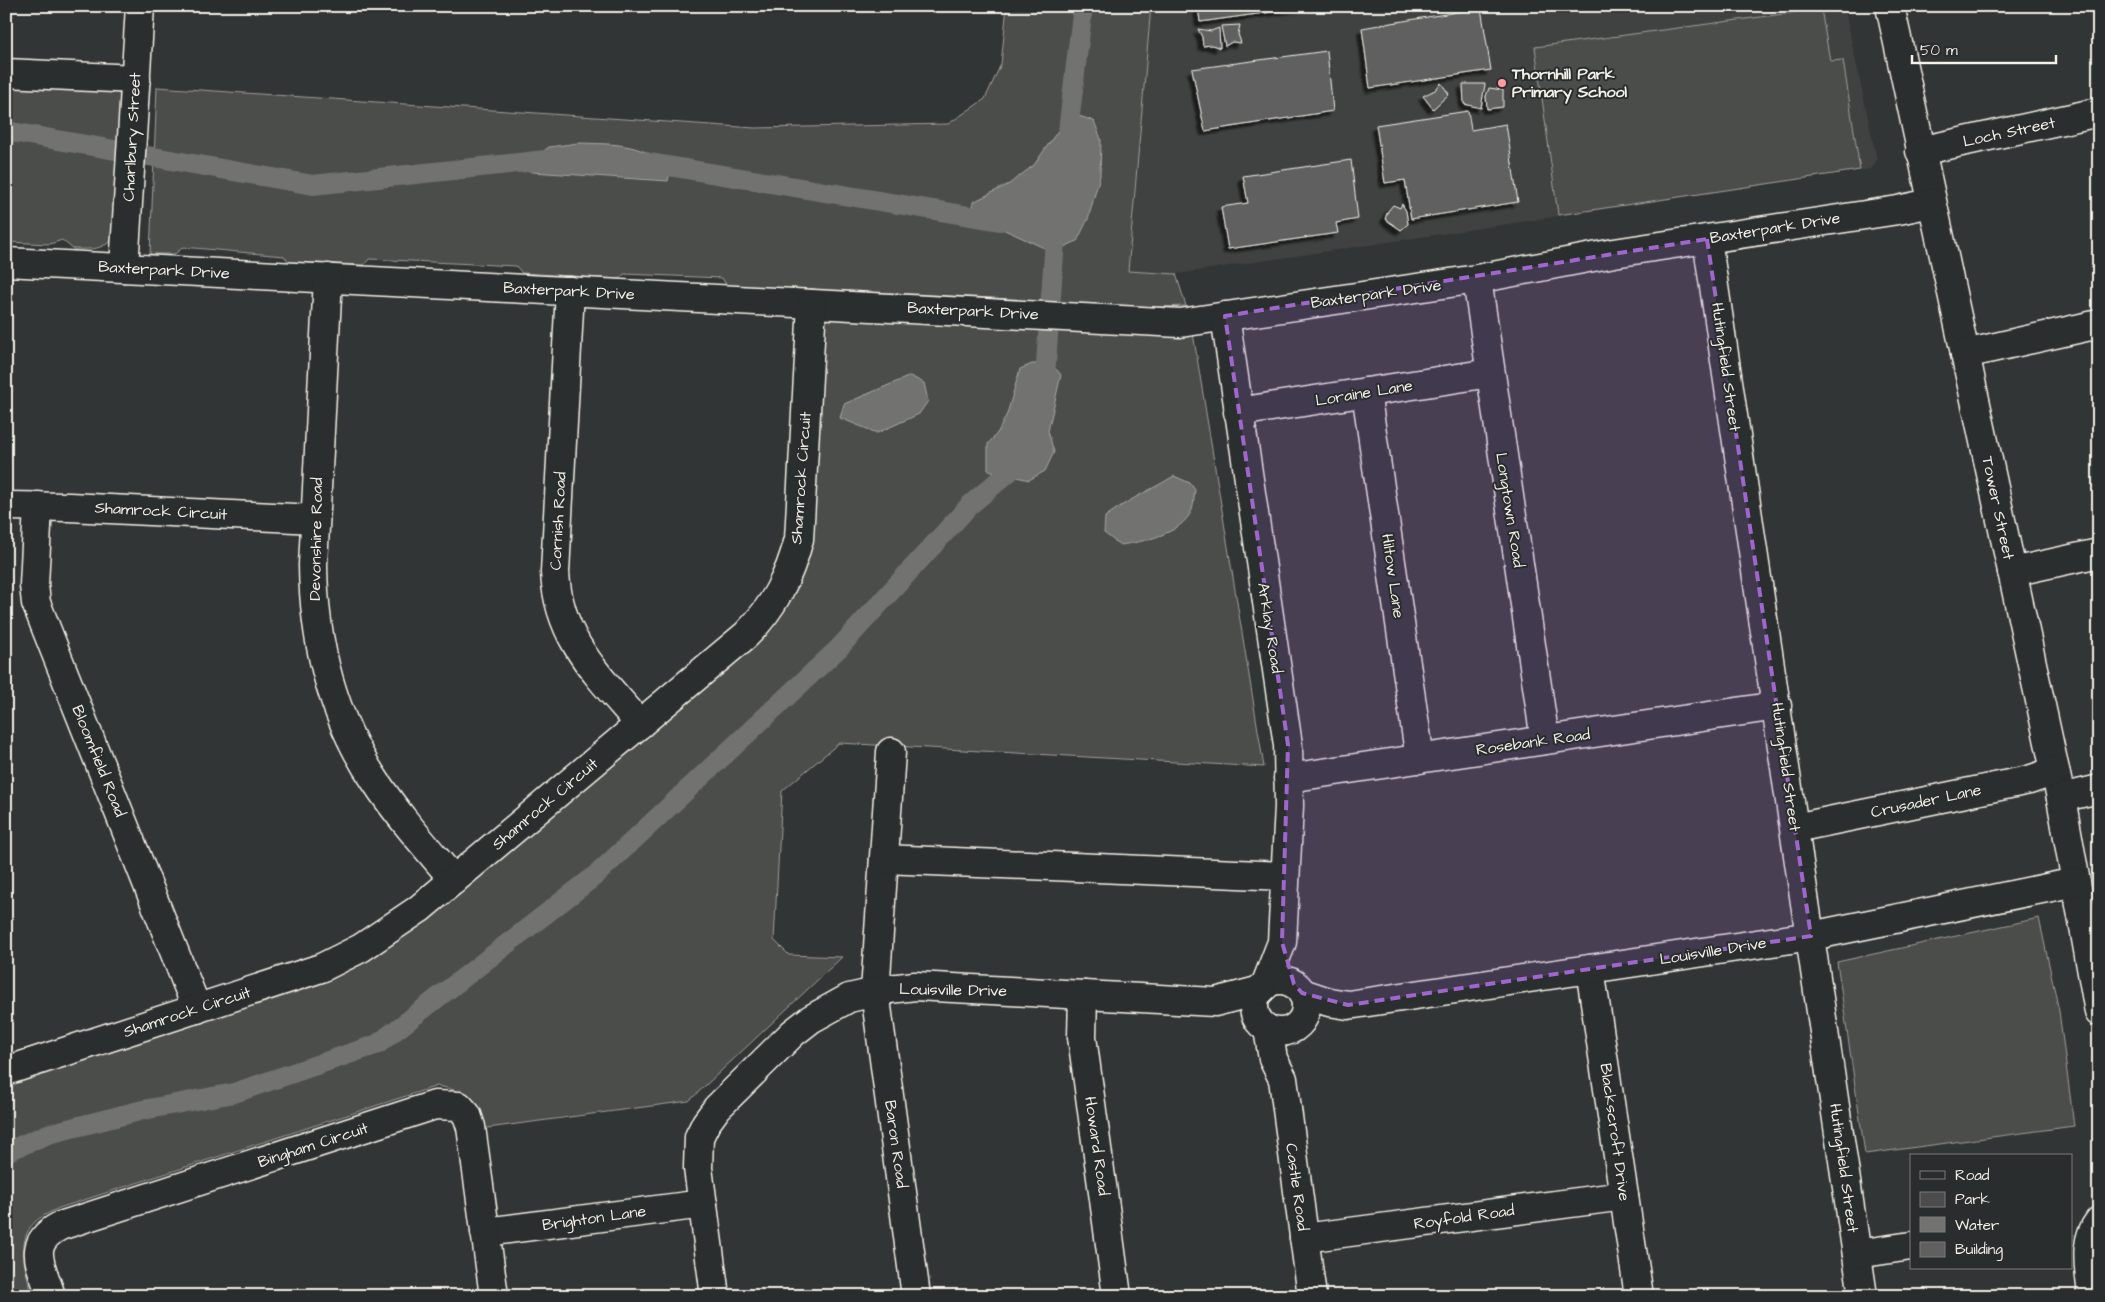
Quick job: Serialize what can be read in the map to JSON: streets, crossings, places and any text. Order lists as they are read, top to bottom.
{
  "streets": {
    "street": [
      "Loch Street",
      "Charlbury Street",
      "Baxterpark Drive",
      "Hutingfield Street",
      "Loraine Lane",
      "Shamrock Circuit",
      "Tower Street",
      "Longtown Road",
      "Cornish Road",
      "Devonshire Road",
      "Hiltow Lane",
      "Arklay Road",
      "Rosebank Road",
      "Bloomfield Road",
      "Crusader Lane",
      "Louisville Drive",
      "Blackscroft Drive",
      "Baron Road",
      "Bingham Circuit",
      "Howard Road",
      "Castle Road",
      "Royfold Road",
      "Brighton Lane"
    ]
  },
  "crossings": [
    ["Loch Street", "Tower Street"],
    ["Charlbury Street", "Baxterpark Drive"],
    ["Baxterpark Drive", "Hutingfield Street"],
    ["Baxterpark Drive", "Shamrock Circuit"],
    ["Baxterpark Drive", "Tower Street"],
    ["Baxterpark Drive", "Longtown Road"],
    ["Baxterpark Drive", "Cornish Road"],
    ["Baxterpark Drive", "Devonshire Road"],
    ["Baxterpark Drive", "Arklay Road"],
    ["Hutingfield Street", "Rosebank Road"],
    ["Hutingfield Street", "Crusader Lane"],
    ["Hutingfield Street", "Louisville Drive"],
    ["Loraine Lane", "Longtown Road"],
    ["Loraine Lane", "Hiltow Lane"],
    ["Loraine Lane", "Arklay Road"],
    ["Shamrock Circuit", "Cornish Road"],
    ["Shamrock Circuit", "Devonshire Road"],
    ["Shamrock Circuit", "Bloomfield Road"],
    ["Tower Street", "Crusader Lane"],
    ["Tower Street", "Louisville Drive"],
    ["Longtown Road", "Rosebank Road"],
    ["Hiltow Lane", "Rosebank Road"],
    ["Arklay Road", "Rosebank Road"],
    ["Arklay Road", "Louisville Drive"],
    ["Arklay Road", "Castle Road"],
    ["Louisville Drive", "Blackscroft Drive"],
    ["Louisville Drive", "Baron Road"],
    ["Louisville Drive", "Howard Road"],
    ["Louisville Drive", "Castle Road"],
    ["Louisville Drive", "Brighton Lane"],
    ["Blackscroft Drive", "Royfold Road"],
    ["Bingham Circuit", "Brighton Lane"],
    ["Castle Road", "Royfold Road"]
  ],
  "places": ["Thornhill Park Primary School"],
  "legend": [
    "Road",
    "Park",
    "Water",
    "Building"
  ],
  "scale_bar": "50 m"
}
